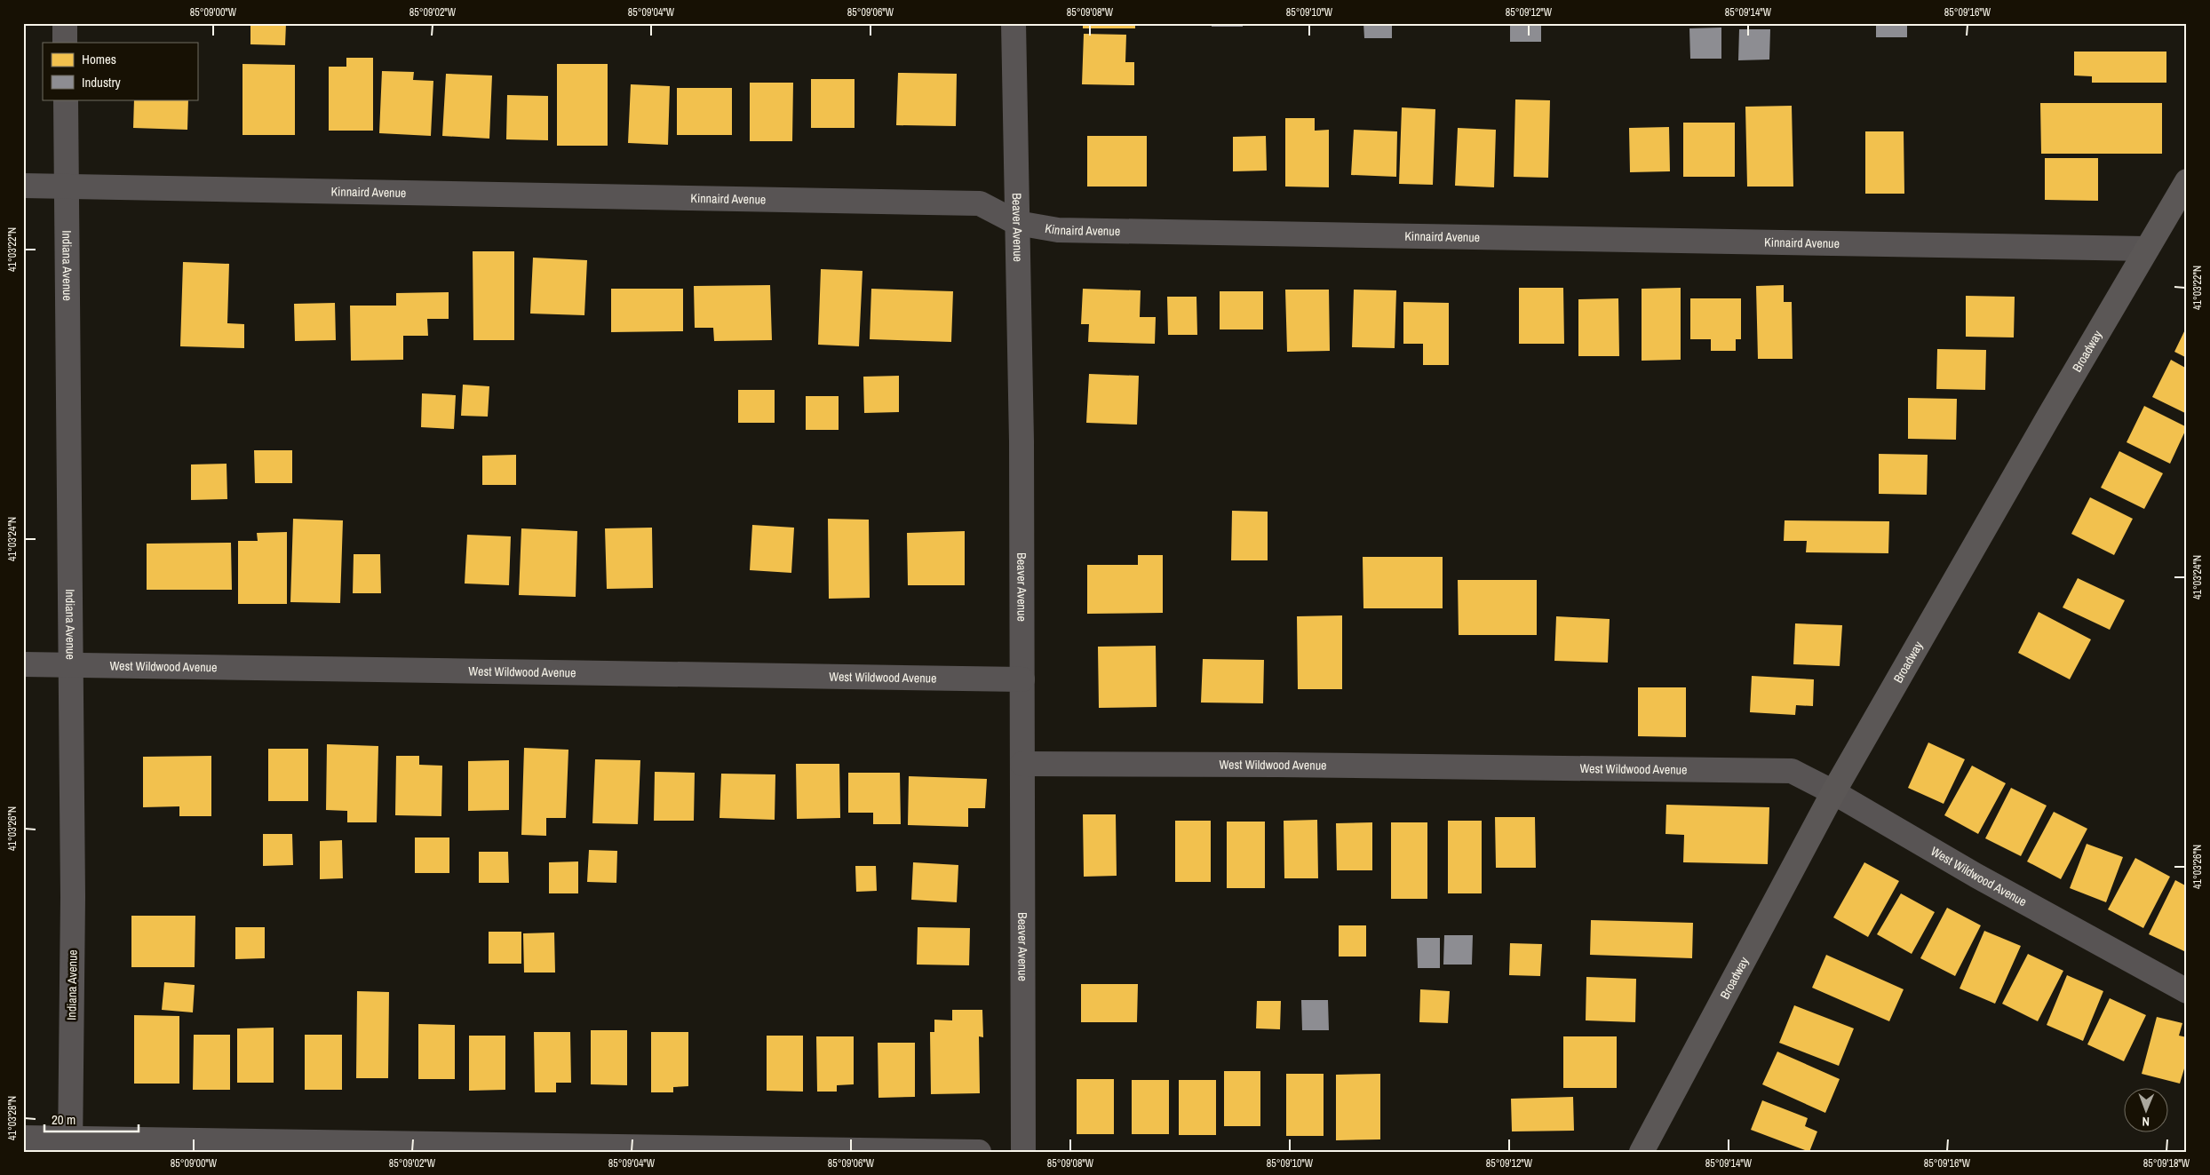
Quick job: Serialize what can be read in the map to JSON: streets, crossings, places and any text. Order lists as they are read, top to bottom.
{
  "streets": {
    "main road": ["Broadway"],
    "street": [
      "Kinnaird Avenue",
      "Beaver Avenue",
      "Indiana Avenue",
      "West Wildwood Avenue"
    ]
  },
  "crossings": [
    ["Kinnaird Avenue", "Beaver Avenue"],
    ["Kinnaird Avenue", "Indiana Avenue"],
    ["Kinnaird Avenue", "Broadway"],
    ["Beaver Avenue", "West Wildwood Avenue"],
    ["Indiana Avenue", "West Wildwood Avenue"],
    ["Broadway", "West Wildwood Avenue"]
  ],
  "legend": ["Homes", "Industry"],
  "scale_bar": "20 m",
  "north": "bottom",
  "coordinates": [
    "85°09'00\"W",
    "85°09'02\"W",
    "85°09'04\"W",
    "85°09'06\"W",
    "85°09'08\"W",
    "85°09'10\"W",
    "85°09'12\"W",
    "85°09'14\"W",
    "85°09'16\"W",
    "41°03'22\"N",
    "41°03'24\"N",
    "41°03'26\"N",
    "41°03'28\"N",
    "85°09'18\"W"
  ]
}
